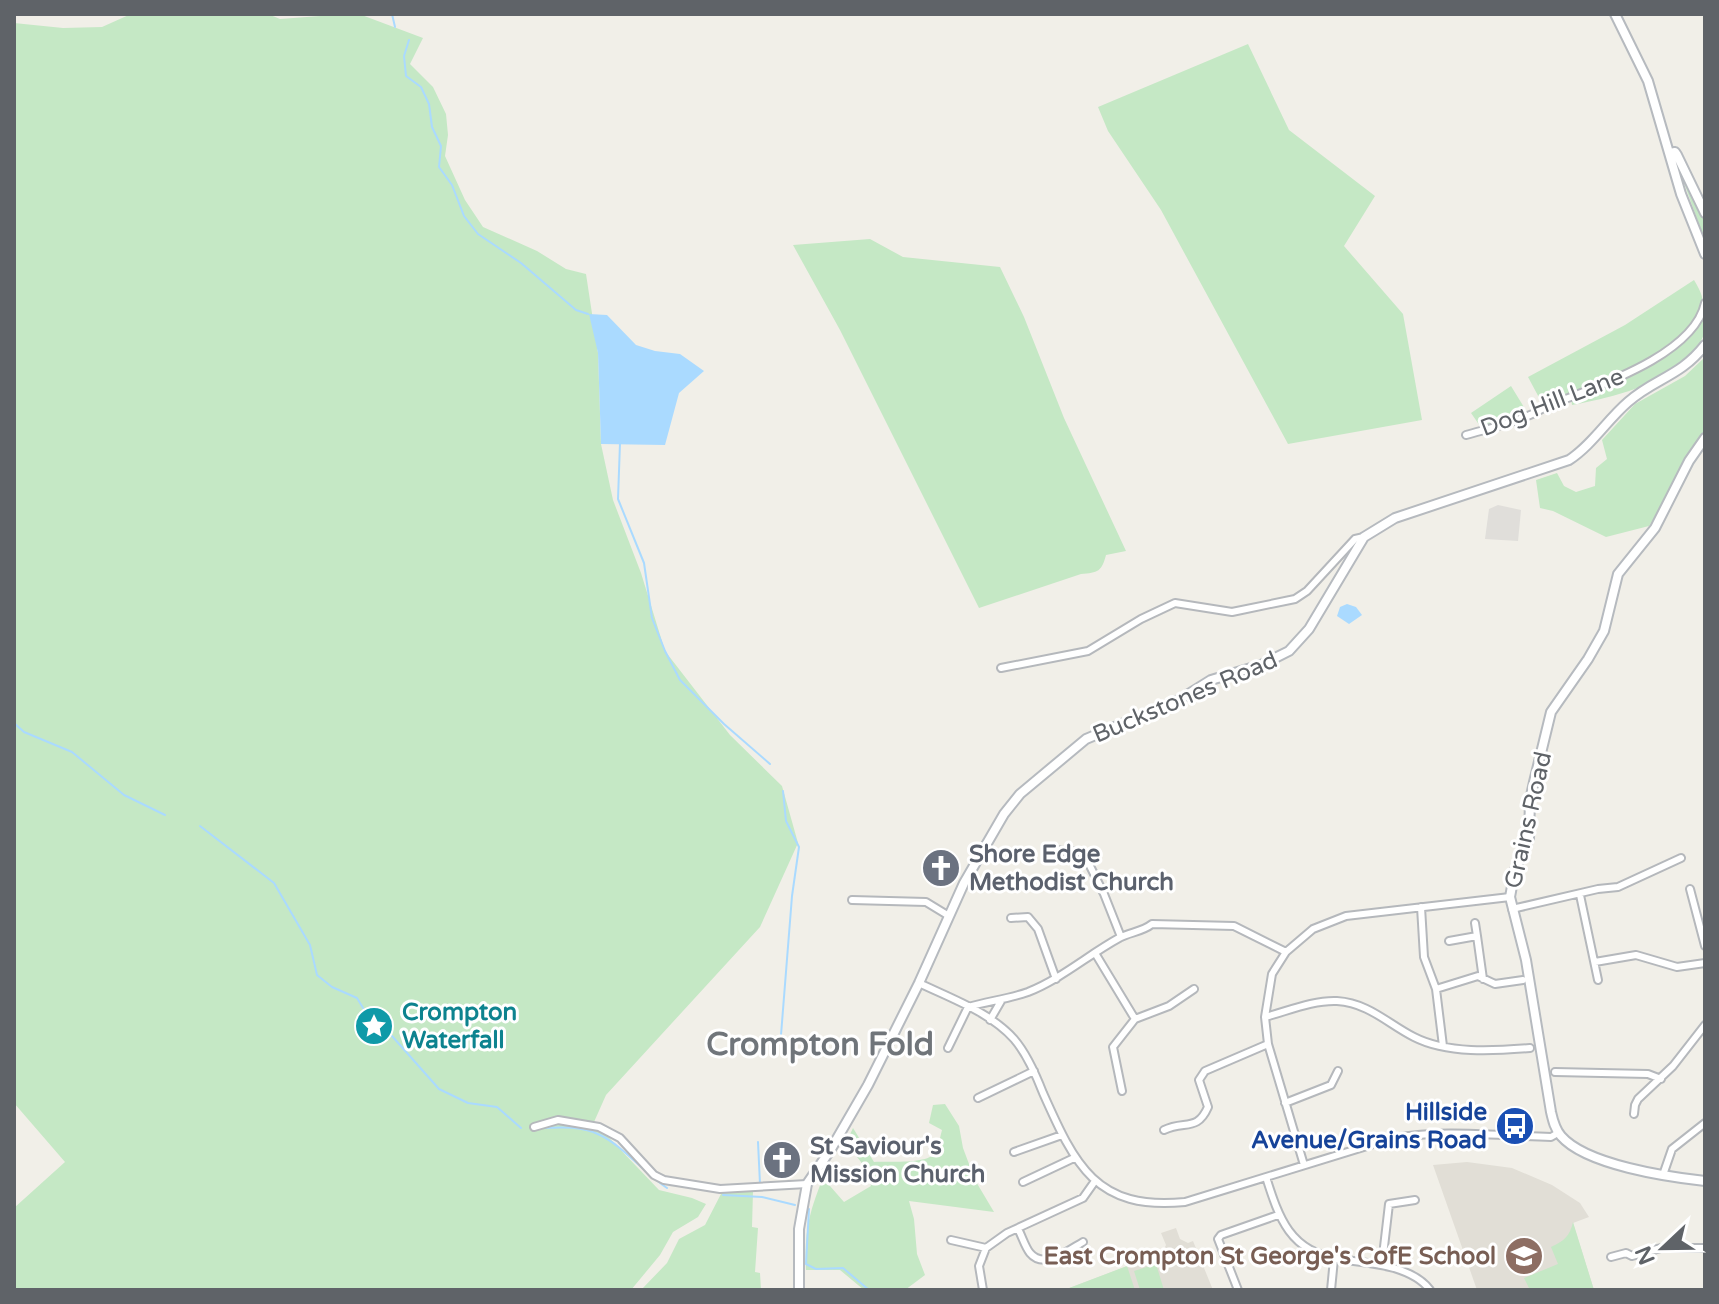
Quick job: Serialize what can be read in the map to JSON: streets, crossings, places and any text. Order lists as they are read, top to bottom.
{
  "streets": {
    "main road": ["Buckstones Road", "Grains Road"],
    "street": ["Dog Hill Lane"]
  },
  "districts": ["Crompton Fold"],
  "places": {
    "church": ["Shore Edge Methodist Church", "St Saviour's Mission Church"],
    "place": ["Crompton Waterfall"],
    "bus stop": ["Hillside Avenue/Grains Road"],
    "school or university": ["East Crompton St George's CofE School"]
  },
  "north": "left"
}
